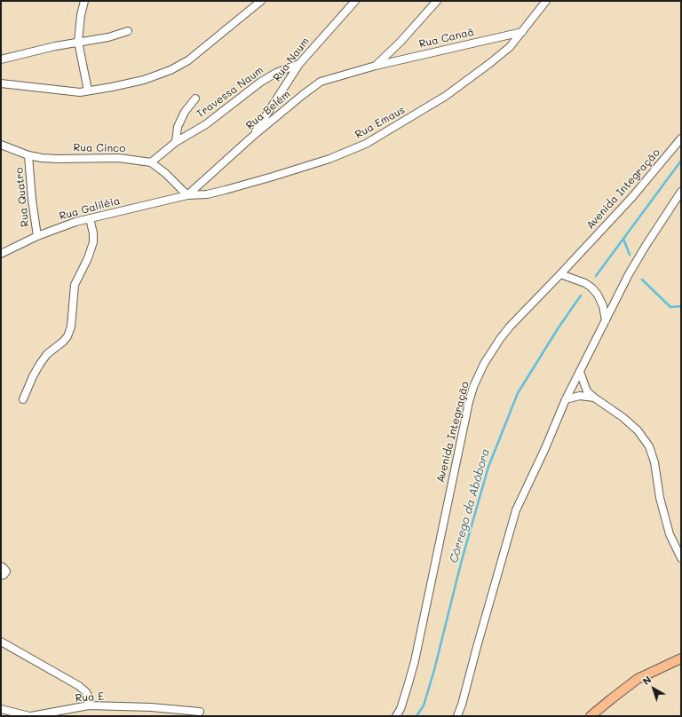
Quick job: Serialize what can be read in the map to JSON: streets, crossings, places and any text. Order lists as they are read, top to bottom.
{
  "streets": {
    "street": [
      "Rua Canaã",
      "Rua Naum",
      "Travessa Naum",
      "Rua Belém",
      "Rua Emaus",
      "Rua Cinco",
      "Avenida Integração",
      "Rua Quatro",
      "Rua Galiléia",
      "Rua E"
    ]
  },
  "crossings": [
    ["Rua Canaã", "Rua Belém"],
    ["Rua Canaã", "Rua Emaus"],
    ["Rua Naum", "Travessa Naum"],
    ["Rua Naum", "Rua Belém"],
    ["Travessa Naum", "Rua Cinco"],
    ["Rua Belém", "Rua Emaus"],
    ["Rua Belém", "Rua Galiléia"],
    ["Rua Emaus", "Rua Galiléia"],
    ["Rua Cinco", "Rua Quatro"],
    ["Rua Quatro", "Rua Galiléia"]
  ],
  "water": ["Córrego da Abóbora"],
  "north": "top left"
}
